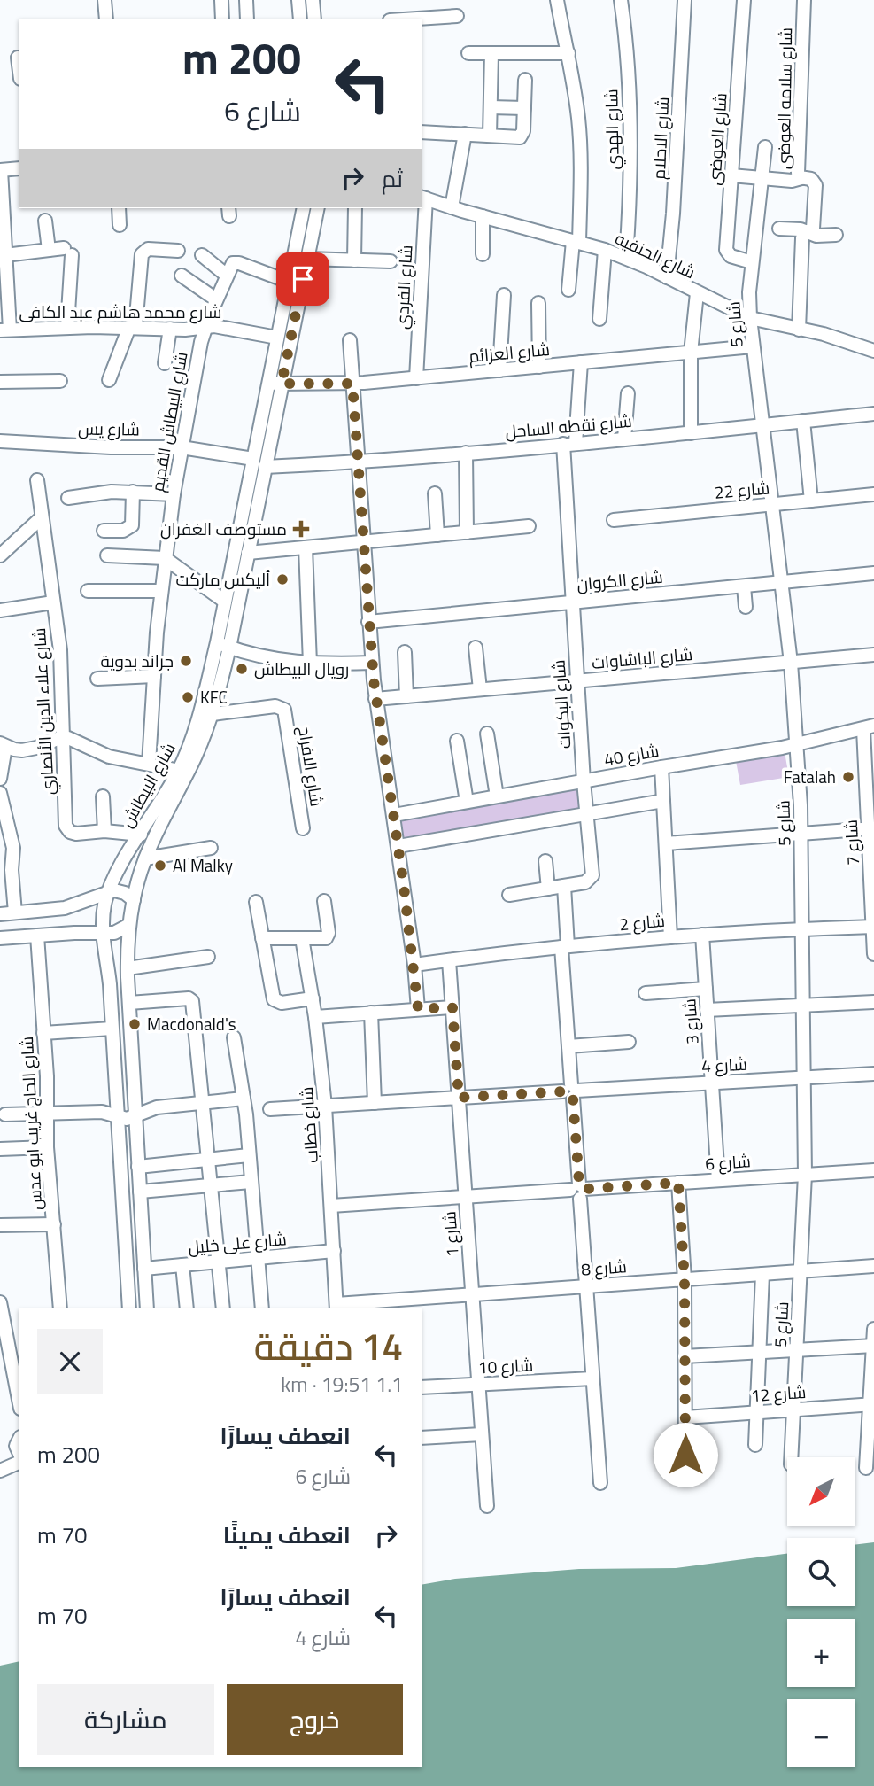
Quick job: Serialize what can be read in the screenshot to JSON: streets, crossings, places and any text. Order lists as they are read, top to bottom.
{
  "streets": {
    "street": [
      "شارع سلامه العوضى",
      "شارع الهدي",
      "شارع الاحلام",
      "شارع العوضى",
      "شارع الحنفيه",
      "شارع الفردي",
      "شارع محمد هاشم عبد الكافى",
      "شارع 5",
      "شارع العزائم",
      "شارع البيطاش القديم",
      "شارع نقطه الساحل",
      "شارع يس",
      "شارع 22",
      "شارع الكروان",
      "شارع الباشاوات",
      "شارع البكوات",
      "شارع علاء الدين الأنصاري",
      "شارع 40",
      "شارع الافراح",
      "شارع البيطاش",
      "شارع 7",
      "شارع 2",
      "شارع 3",
      "شارع 4",
      "شارع الحاج غريب ابو عدس",
      "شارع خطاب",
      "شارع 6",
      "شارع 1",
      "شارع على خليل",
      "شارع 8",
      "شارع 10",
      "شارع 12"
    ]
  },
  "crossings": [
    ["شارع سلامه العوضى", "شارع الحنفيه"],
    ["شارع الهدي", "شارع الحنفيه"],
    ["شارع الاحلام", "شارع الحنفيه"],
    ["شارع العوضى", "شارع 5"],
    ["شارع الحنفيه", "شارع الفردي"],
    ["شارع الحنفيه", "شارع 5"],
    ["شارع الفردي", "شارع العزائم"],
    ["شارع محمد هاشم عبد الكافى", "شارع البيطاش القديم"],
    ["شارع محمد هاشم عبد الكافى", "شارع البيطاش"],
    ["شارع 5", "شارع العزائم"],
    ["شارع 5", "شارع نقطه الساحل"],
    ["شارع 5", "شارع 22"],
    ["شارع 5", "شارع الكروان"],
    ["شارع 5", "شارع الباشاوات"],
    ["شارع 5", "شارع 40"],
    ["شارع 5", "شارع 2"],
    ["شارع 5", "شارع 4"],
    ["شارع 5", "شارع 6"],
    ["شارع 5", "شارع 8"],
    ["شارع 5", "شارع 12"],
    ["شارع العزائم", "شارع البكوات"],
    ["شارع العزائم", "شارع البيطاش"],
    ["شارع البيطاش القديم", "شارع يس"],
    ["شارع نقطه الساحل", "شارع البكوات"],
    ["شارع نقطه الساحل", "شارع البيطاش"],
    ["شارع يس", "شارع البيطاش"],
    ["شارع الكروان", "شارع البكوات"],
    ["شارع الباشاوات", "شارع البكوات"],
    ["شارع البكوات", "شارع 40"],
    ["شارع علاء الدين الأنصاري", "شارع البيطاش"],
    ["شارع 40", "شارع 7"],
    ["شارع الافراح", "شارع البيطاش"],
    ["شارع البيطاش", "شارع على خليل"],
    ["شارع 7", "شارع 2"],
    ["شارع 2", "شارع 3"],
    ["شارع 2", "شارع 1"],
    ["شارع 3", "شارع 4"],
    ["شارع 3", "شارع 6"],
    ["شارع 4", "شارع خطاب"],
    ["شارع 4", "شارع 1"],
    ["شارع خطاب", "شارع 6"],
    ["شارع خطاب", "شارع على خليل"],
    ["شارع خطاب", "شارع 8"],
    ["شارع 6", "شارع 1"],
    ["شارع 1", "شارع 8"],
    ["شارع 1", "شارع 10"]
  ],
  "places": {
    "health": ["مستوصف الغفران"],
    "other": [
      "أليكس ماركت",
      "جراند بدوية",
      "رويال البيطاش",
      "KFC",
      "Fatalah",
      "Al Malky",
      "Macdonald's"
    ]
  },
  "north": "bottom left",
  "page": {
    "turn": ["200 m", "شارع 6"],
    "then": "ثم",
    "heading": ["14 دقيقة", "1.1 km · 19:51"],
    "list": [
      {
        "name": "انعطف يسارًا",
        "note": "شارع 6",
        "value": "200 m"
      },
      {
        "name": "انعطف يمينًا",
        "value": "70 m"
      },
      {
        "name": "انعطف يسارًا",
        "note": "شارع 4",
        "value": "70 m"
      }
    ],
    "map_buttons": ["+", "−"],
    "buttons": ["خروج", "مشاركة"]
  }
}
